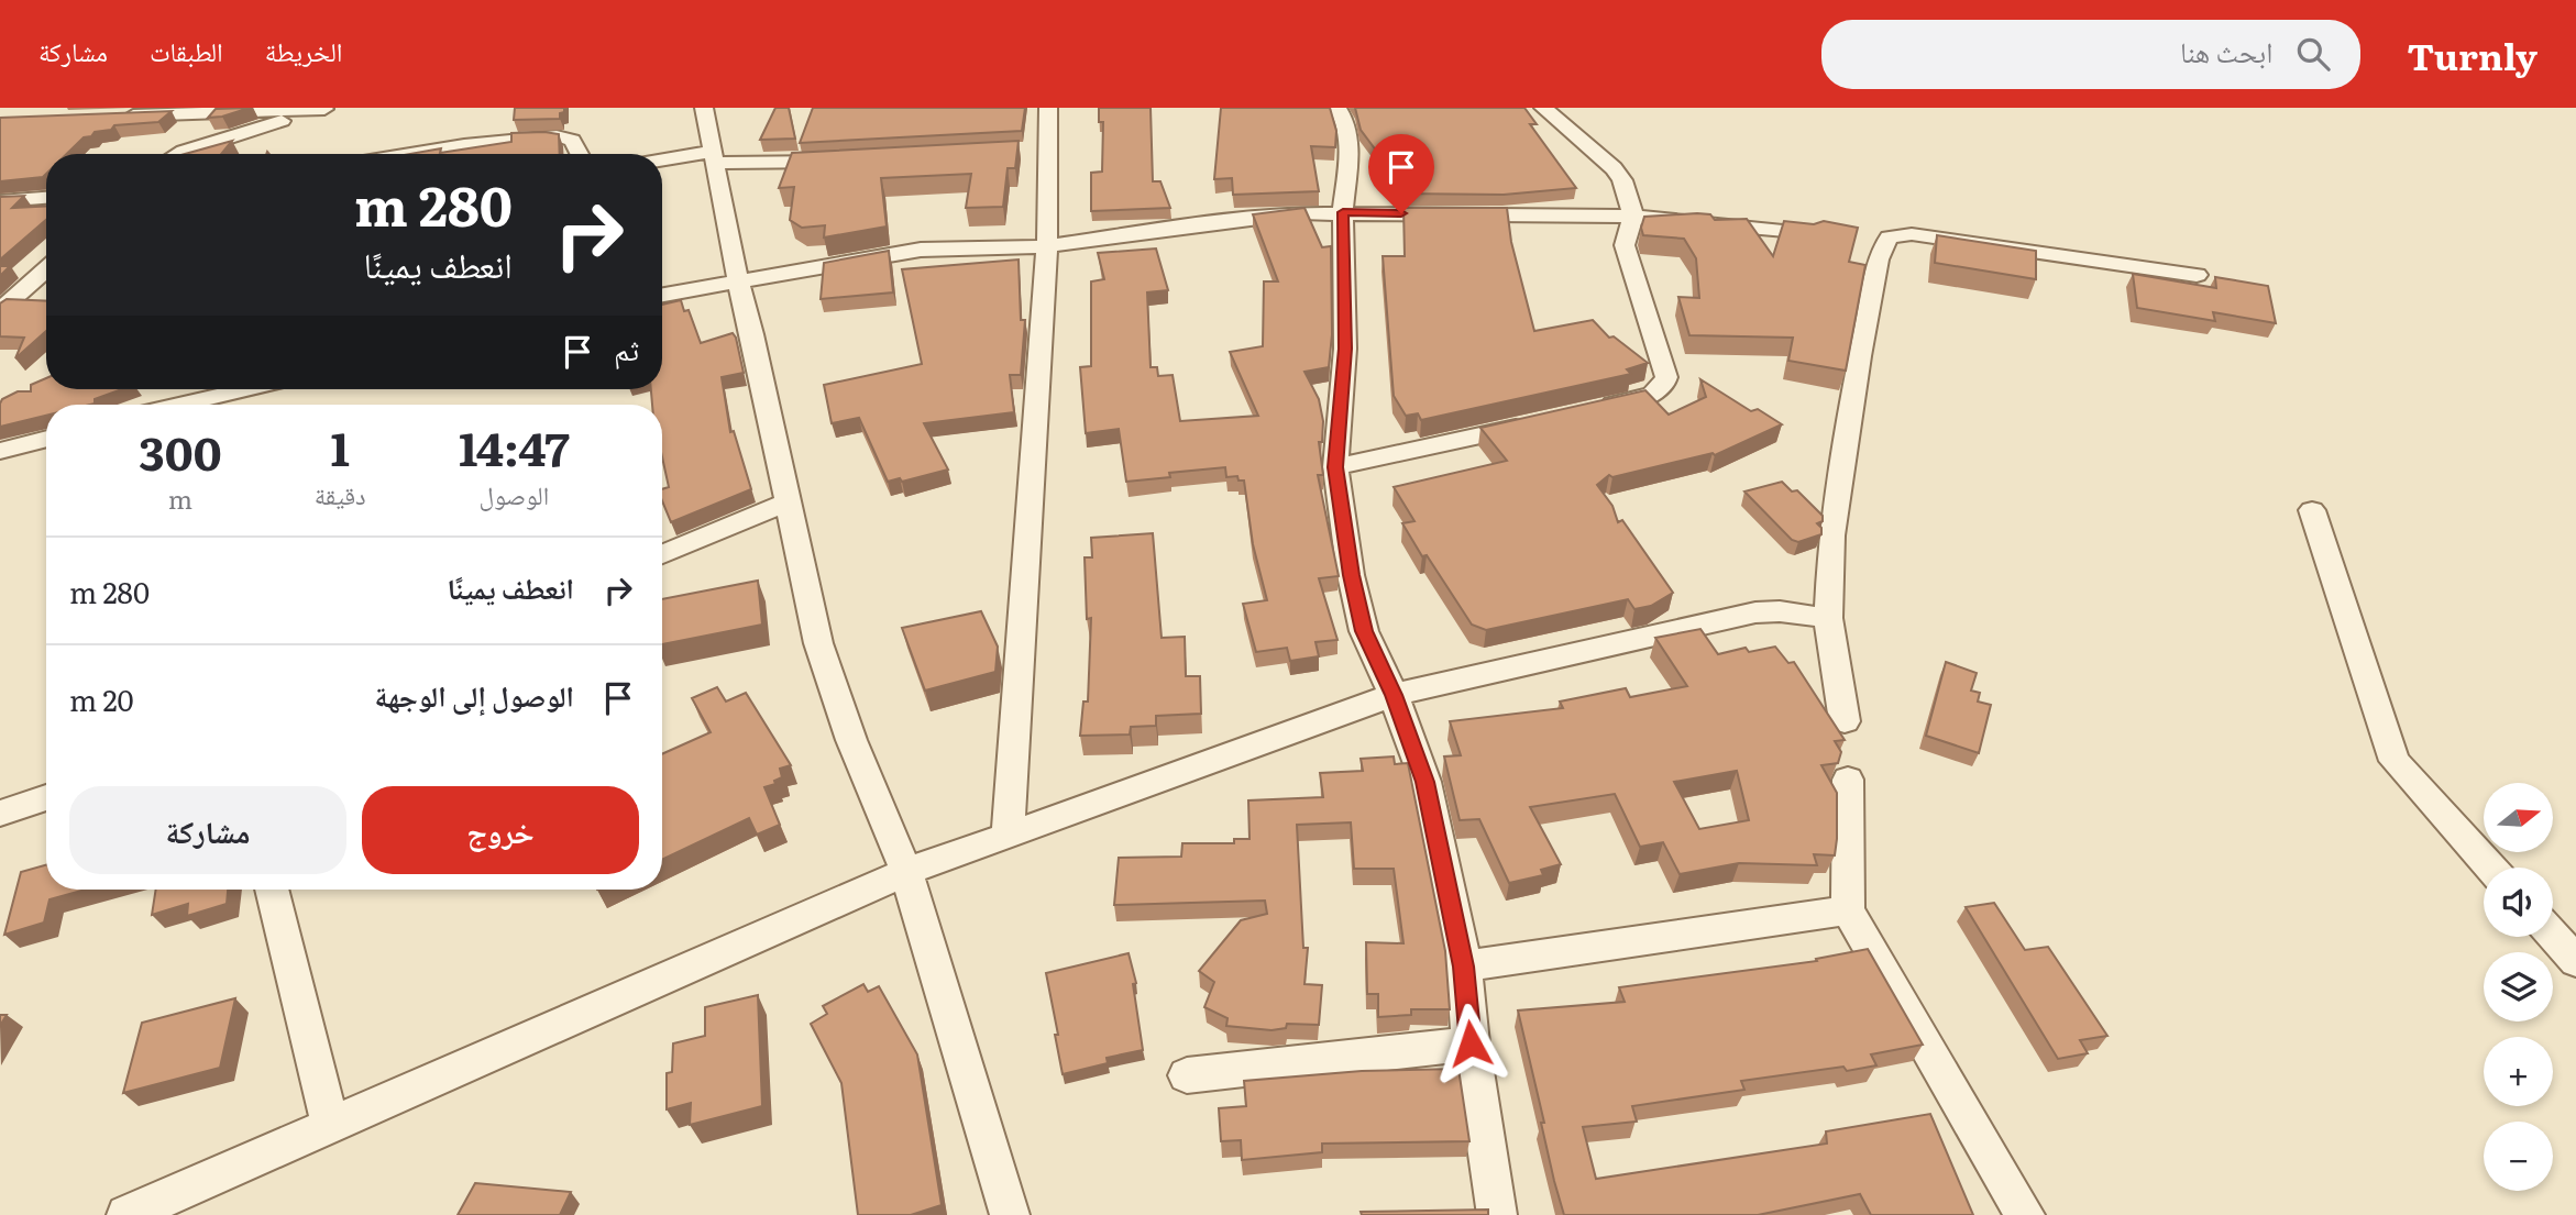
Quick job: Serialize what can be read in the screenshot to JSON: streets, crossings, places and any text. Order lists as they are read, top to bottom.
{
  "north": "right",
  "page": {
    "header": "Turnly",
    "search": "ابحث هنا",
    "nav": ["الخريطة", "الطبقات", "مشاركة"],
    "turn": ["280 m", "انعطف يمينًا"],
    "then": "ثم",
    "eta": [
      "14:47",
      "الوصول",
      "1",
      "دقيقة",
      "300",
      "m"
    ],
    "list": [
      {
        "name": "انعطف يمينًا",
        "value": "280 m"
      },
      {
        "name": "الوصول إلى الوجهة",
        "value": "20 m"
      }
    ],
    "buttons": ["خروج", "مشاركة"],
    "map_buttons": ["+", "−"]
  }
}
